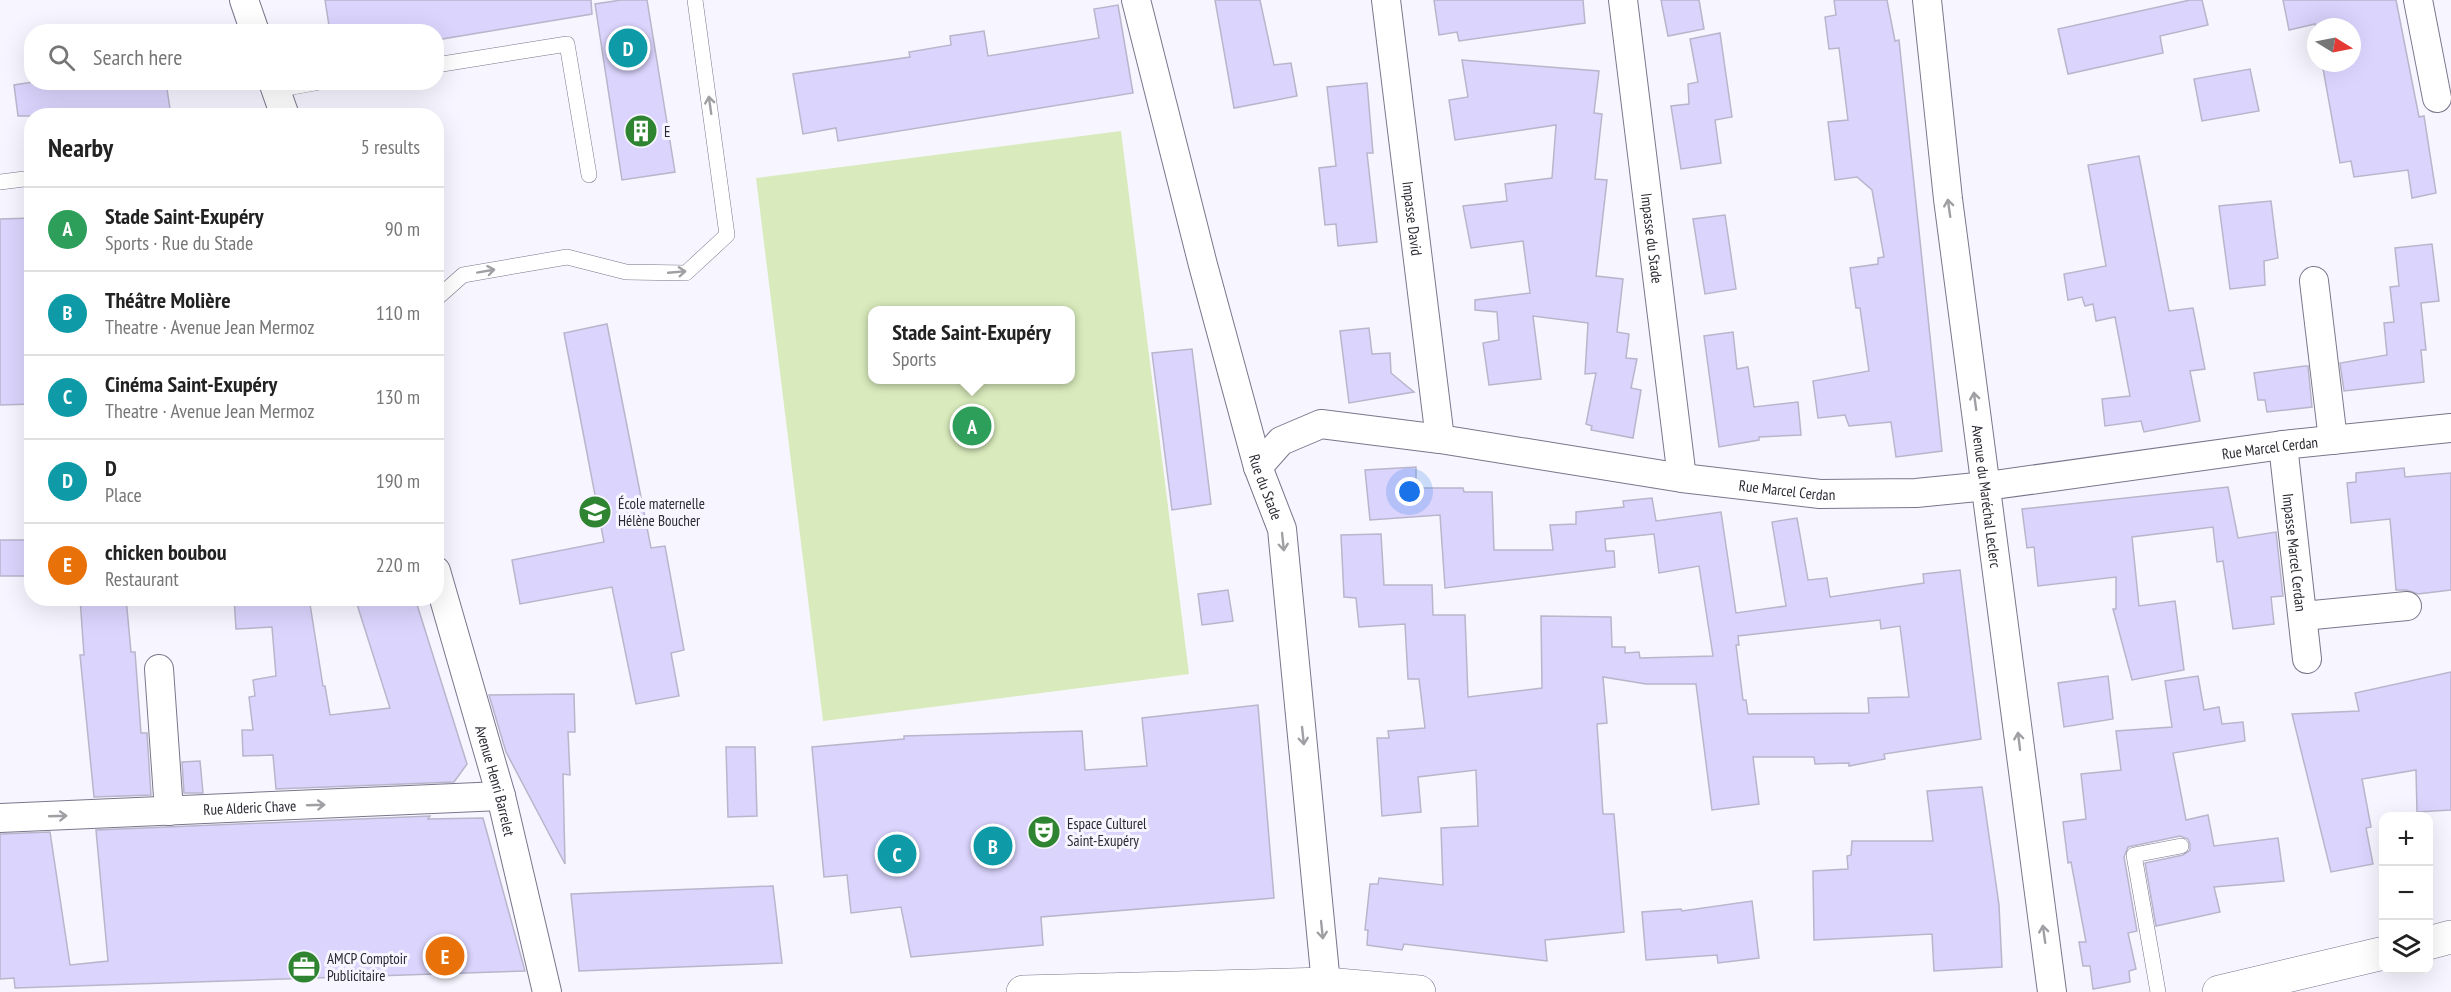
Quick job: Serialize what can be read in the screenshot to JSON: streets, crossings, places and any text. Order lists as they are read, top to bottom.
{
  "streets": {
    "street": [
      "Impasse David",
      "Impasse du Stade",
      "Rue Marcel Cerdan",
      "Rue du Stade",
      "Avenue du Maréchal Leclerc",
      "Impasse Marcel Cerdan",
      "Avenue Henri Barrelet",
      "Rue Alderic Chave"
    ]
  },
  "crossings": [
    ["Impasse David", "Rue Marcel Cerdan"],
    ["Impasse du Stade", "Rue Marcel Cerdan"],
    ["Rue Marcel Cerdan", "Rue du Stade"],
    ["Rue Marcel Cerdan", "Avenue du Maréchal Leclerc"],
    ["Rue Marcel Cerdan", "Impasse Marcel Cerdan"],
    ["Avenue Henri Barrelet", "Rue Alderic Chave"]
  ],
  "one_way": ["Rue du Stade", "Avenue du Maréchal Leclerc", "Rue Alderic Chave"],
  "places": {
    "building": ["E"],
    "school or university": ["École maternelle Hélène Boucher"],
    "theatre": ["Espace Culturel Saint-Exupéry"],
    "office": ["AMCP Comptoir Publicitaire"]
  },
  "north": "right",
  "page": {
    "search": "Search here",
    "pins": [
      "D",
      "A",
      "B",
      "C",
      "E"
    ],
    "heading": ["Nearby", "5 results"],
    "list": [
      {
        "mark": "A",
        "name": "Stade Saint-Exupéry",
        "note": "Sports · Rue du Stade",
        "value": "90 m"
      },
      {
        "mark": "B",
        "name": "Théâtre Molière",
        "note": "Theatre · Avenue Jean Mermoz",
        "value": "110 m"
      },
      {
        "mark": "C",
        "name": "Cinéma Saint-Exupéry",
        "note": "Theatre · Avenue Jean Mermoz",
        "value": "130 m"
      },
      {
        "mark": "D",
        "name": "D",
        "note": "Place",
        "value": "190 m"
      },
      {
        "mark": "E",
        "name": "chicken boubou",
        "note": "Restaurant",
        "value": "220 m"
      }
    ],
    "popup": ["Stade Saint-Exupéry", "Sports"],
    "map_buttons": ["+", "−"]
  }
}
